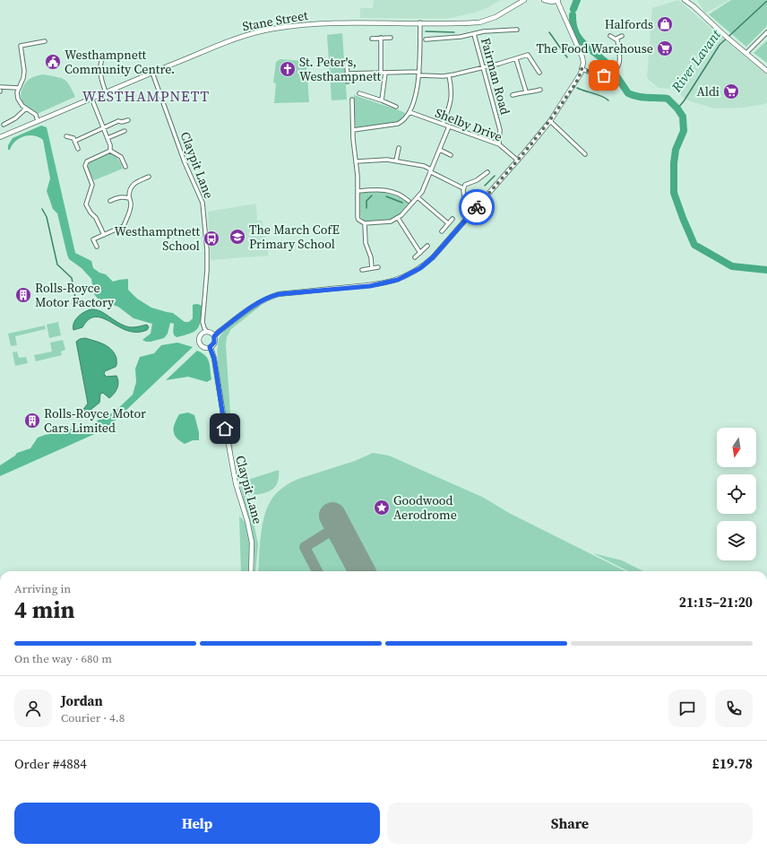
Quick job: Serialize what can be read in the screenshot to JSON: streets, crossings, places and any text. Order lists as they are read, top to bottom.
{
  "streets": {
    "street": [
      "Stane Street",
      "Fairman Road",
      "Shelby Drive",
      "Claypit Lane"
    ]
  },
  "crossings": [
    ["Stane Street", "Claypit Lane"],
    ["Fairman Road", "Shelby Drive"]
  ],
  "districts": ["WESTHAMPNETT"],
  "water": ["River Lavant"],
  "places": {
    "shop": ["Halfords"],
    "supermarket": ["The Food Warehouse", "Aldi"],
    "public building": ["Westhampnett Community Centre."],
    "church": ["St. Peter's, Westhampnett"],
    "school or university": ["The March CofE Primary School"],
    "bus stop": ["Westhamptnett School"],
    "building": ["Rolls-Royce Motor Factory", "Rolls-Royce Motor Cars Limited"],
    "place": ["Goodwood Aerodrome"]
  },
  "north": "bottom",
  "page": {
    "heading": ["4 min", "Arriving in", "21:15–21:20"],
    "panel": [
      "Jordan",
      "Courier · 4.8",
      "Order #4884",
      "£19.78"
    ],
    "bar": "On the way · 680 m",
    "buttons": ["Help", "Share"]
  }
}
